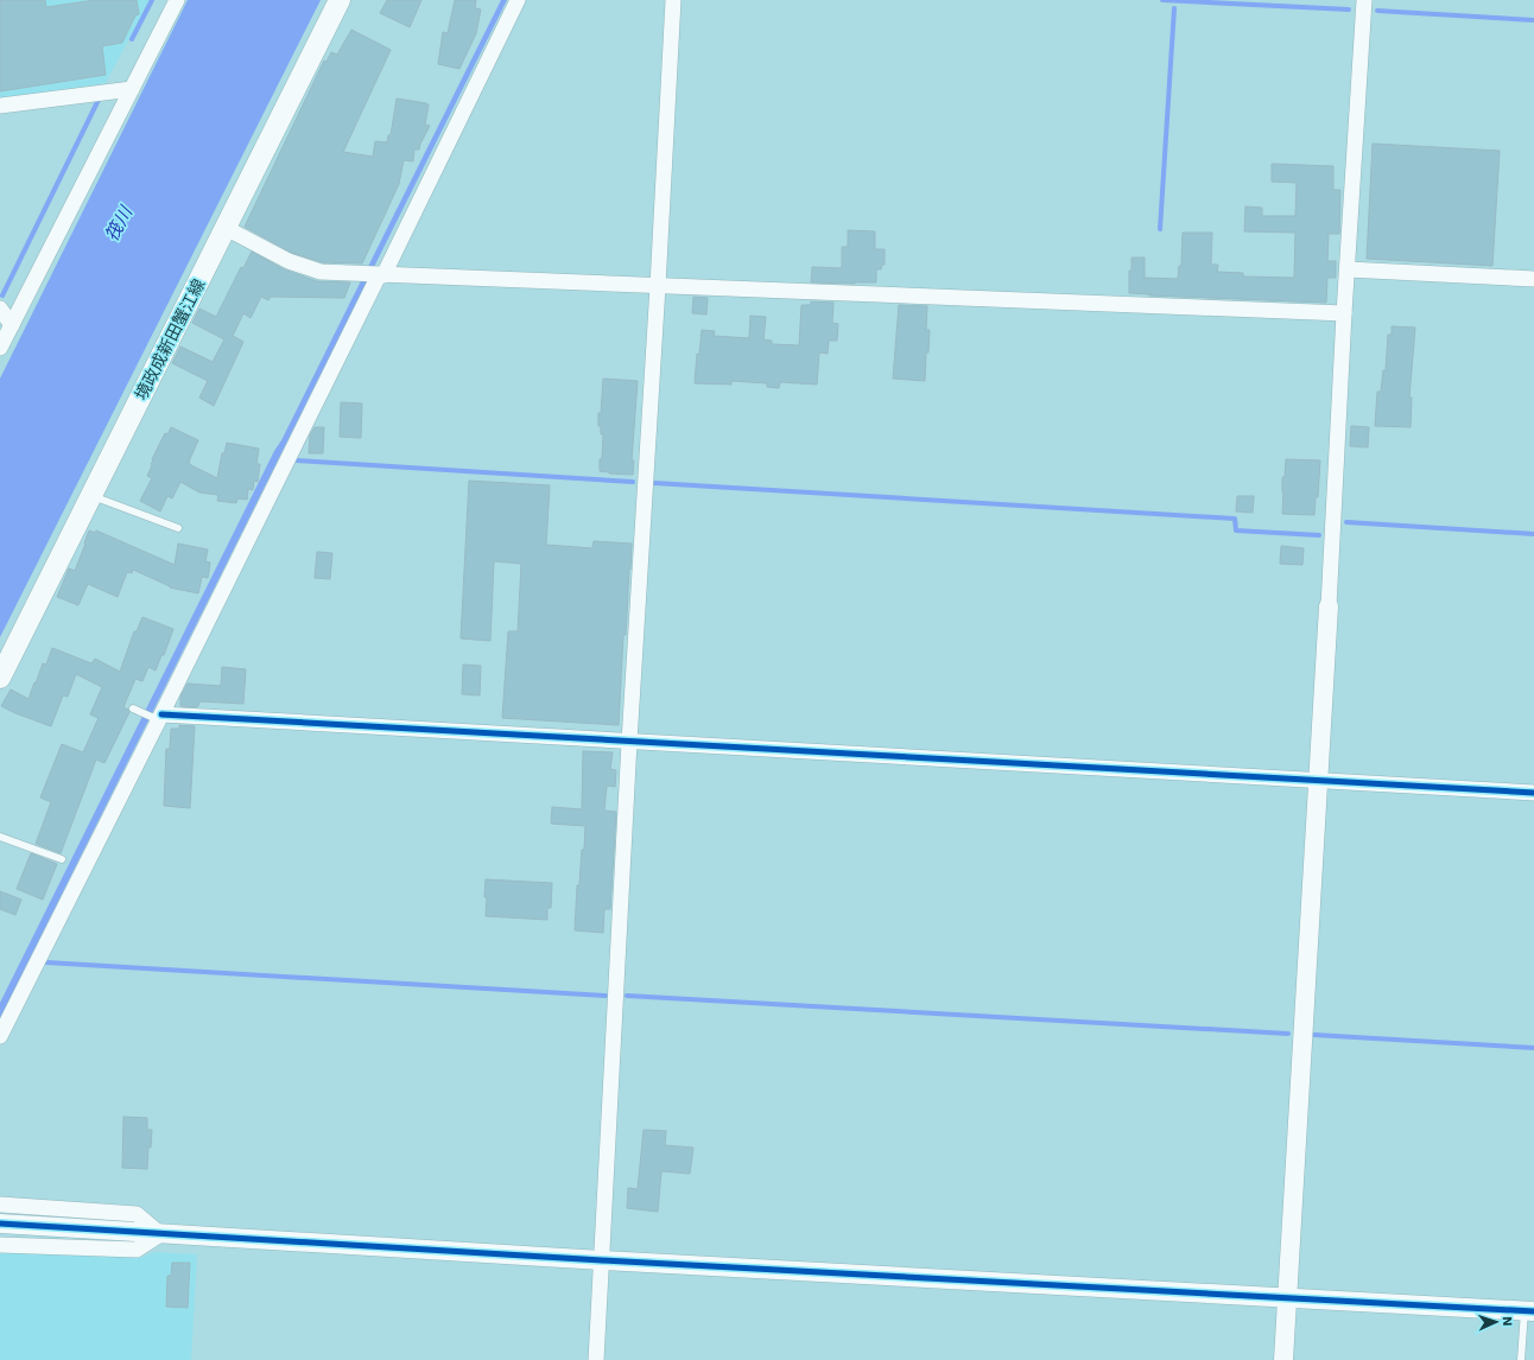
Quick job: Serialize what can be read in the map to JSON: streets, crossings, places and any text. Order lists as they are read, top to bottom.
{
  "streets": {
    "main road": ["境政成新田蟹江線"]
  },
  "water": ["筏川"],
  "north": "right"
}
